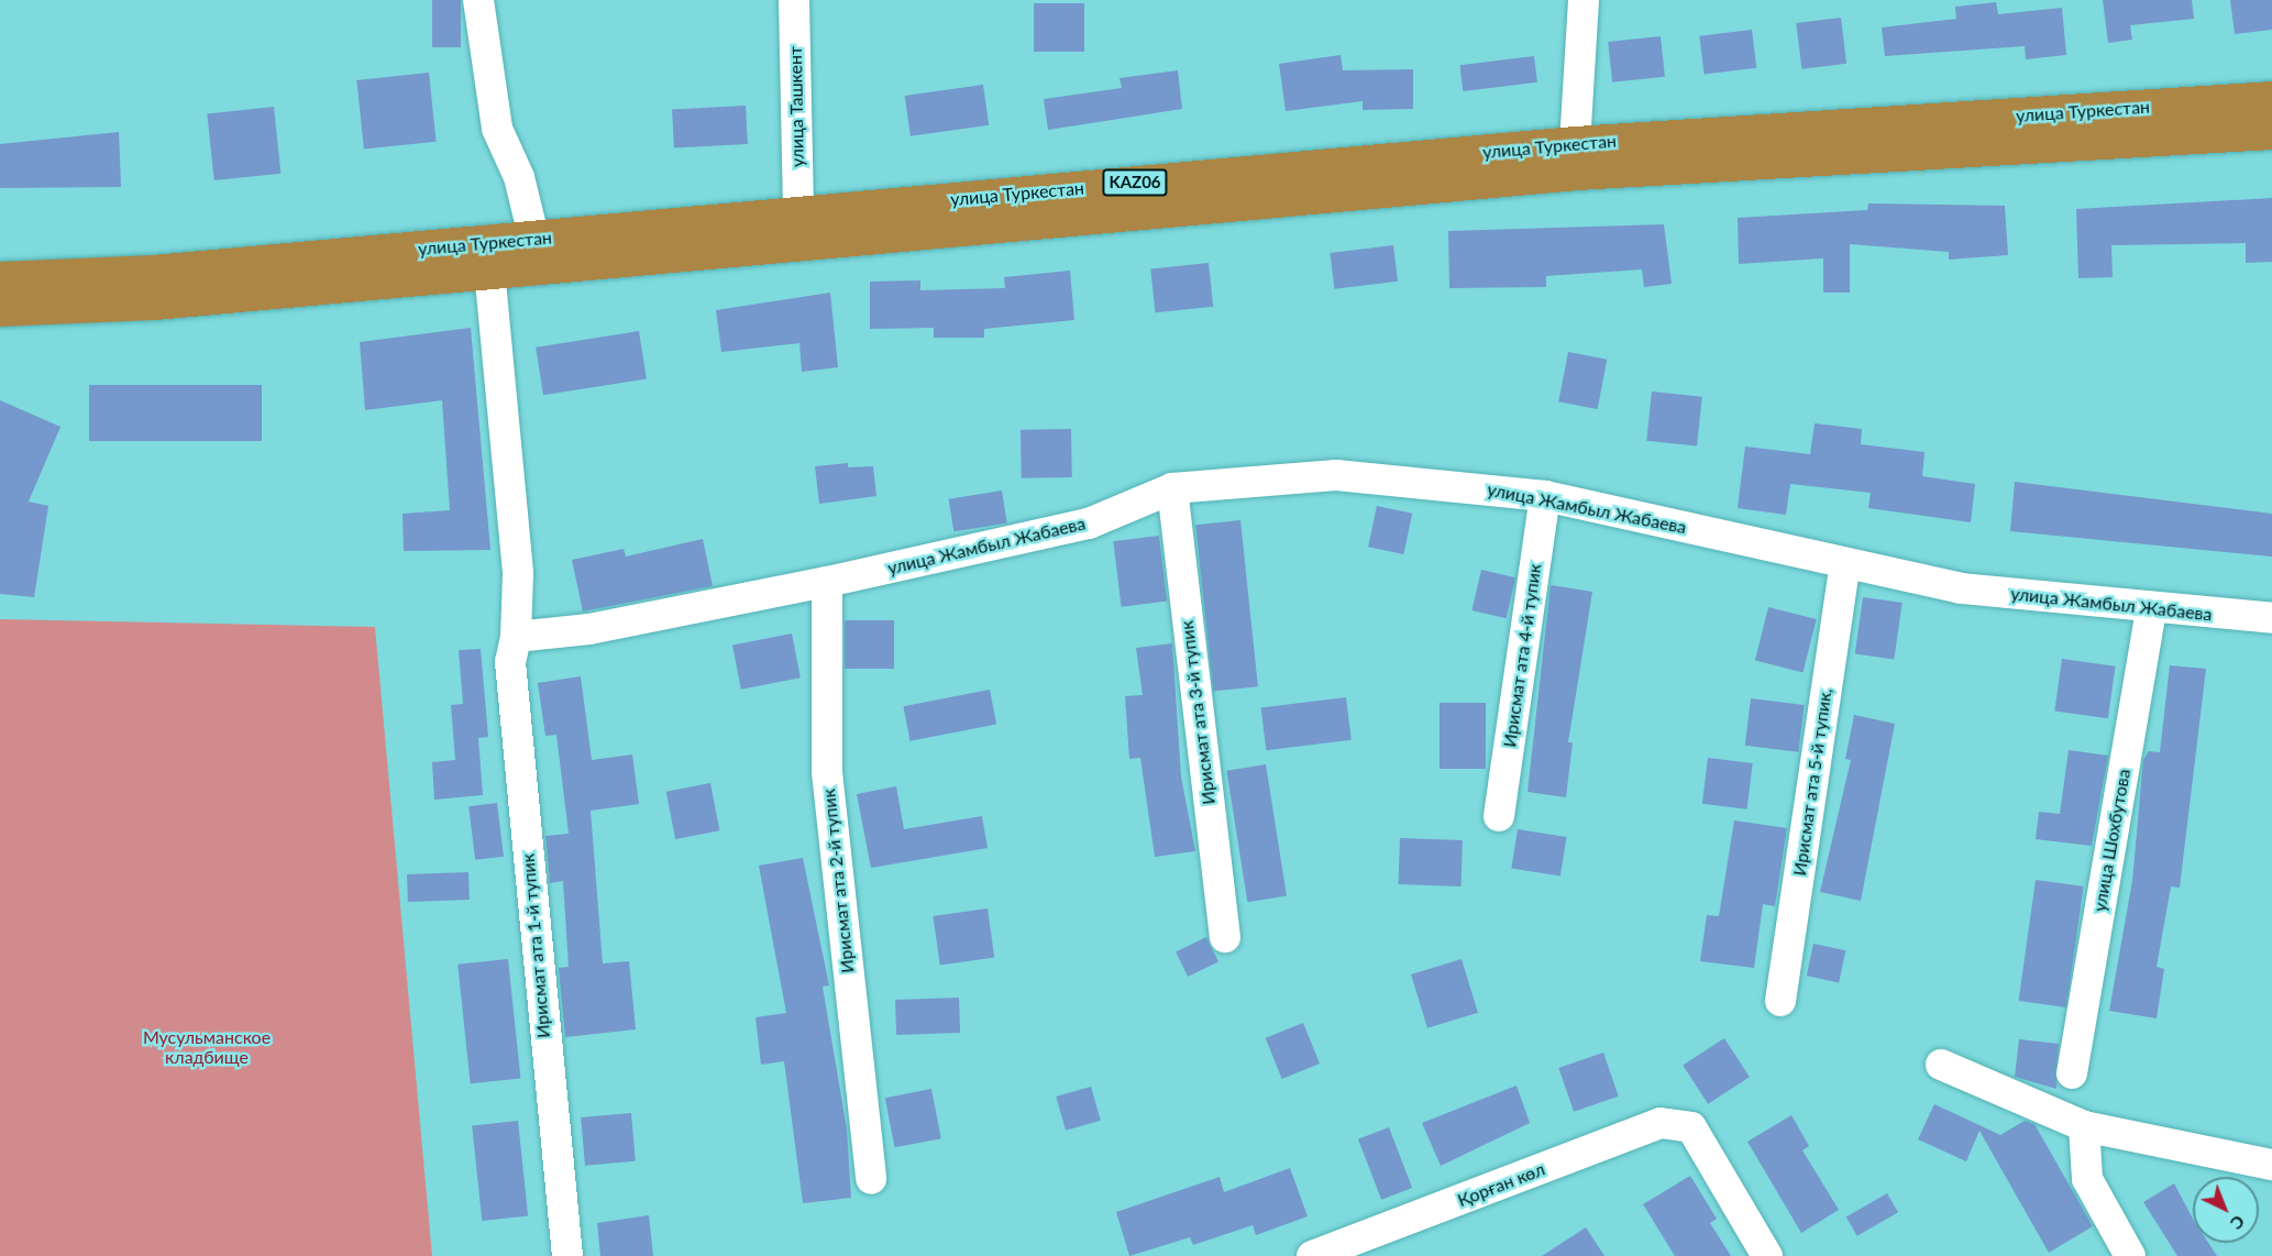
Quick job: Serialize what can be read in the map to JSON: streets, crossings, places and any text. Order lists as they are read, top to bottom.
{
  "streets": {
    "highway": ["улица Туркестан", "KАZ06"],
    "street": [
      "улица Ташкент",
      "улица Жамбыл Жабаева",
      "Ирисмат ата 4-й тупик",
      "Ирисмат ата 3-й тупик",
      "Ирисмат ата 5-й тупик,",
      "улица Шохбутова",
      "Ирисмат ата 2-й тупик",
      "Ирисмат ата 1-й тупик",
      "Қорған көл"
    ]
  },
  "crossings": [
    ["улица Ташкент", "улица Туркестан"],
    ["улица Жамбыл Жабаева", "Ирисмат ата 4-й тупик"],
    ["улица Жамбыл Жабаева", "Ирисмат ата 3-й тупик"],
    ["улица Жамбыл Жабаева", "Ирисмат ата 5-й тупик,"],
    ["улица Жамбыл Жабаева", "улица Шохбутова"],
    ["улица Жамбыл Жабаева", "Ирисмат ата 2-й тупик"],
    ["улица Жамбыл Жабаева", "Ирисмат ата 1-й тупик"]
  ],
  "parks": ["Мусульманское кладбище"],
  "north": "bottom right"
}
